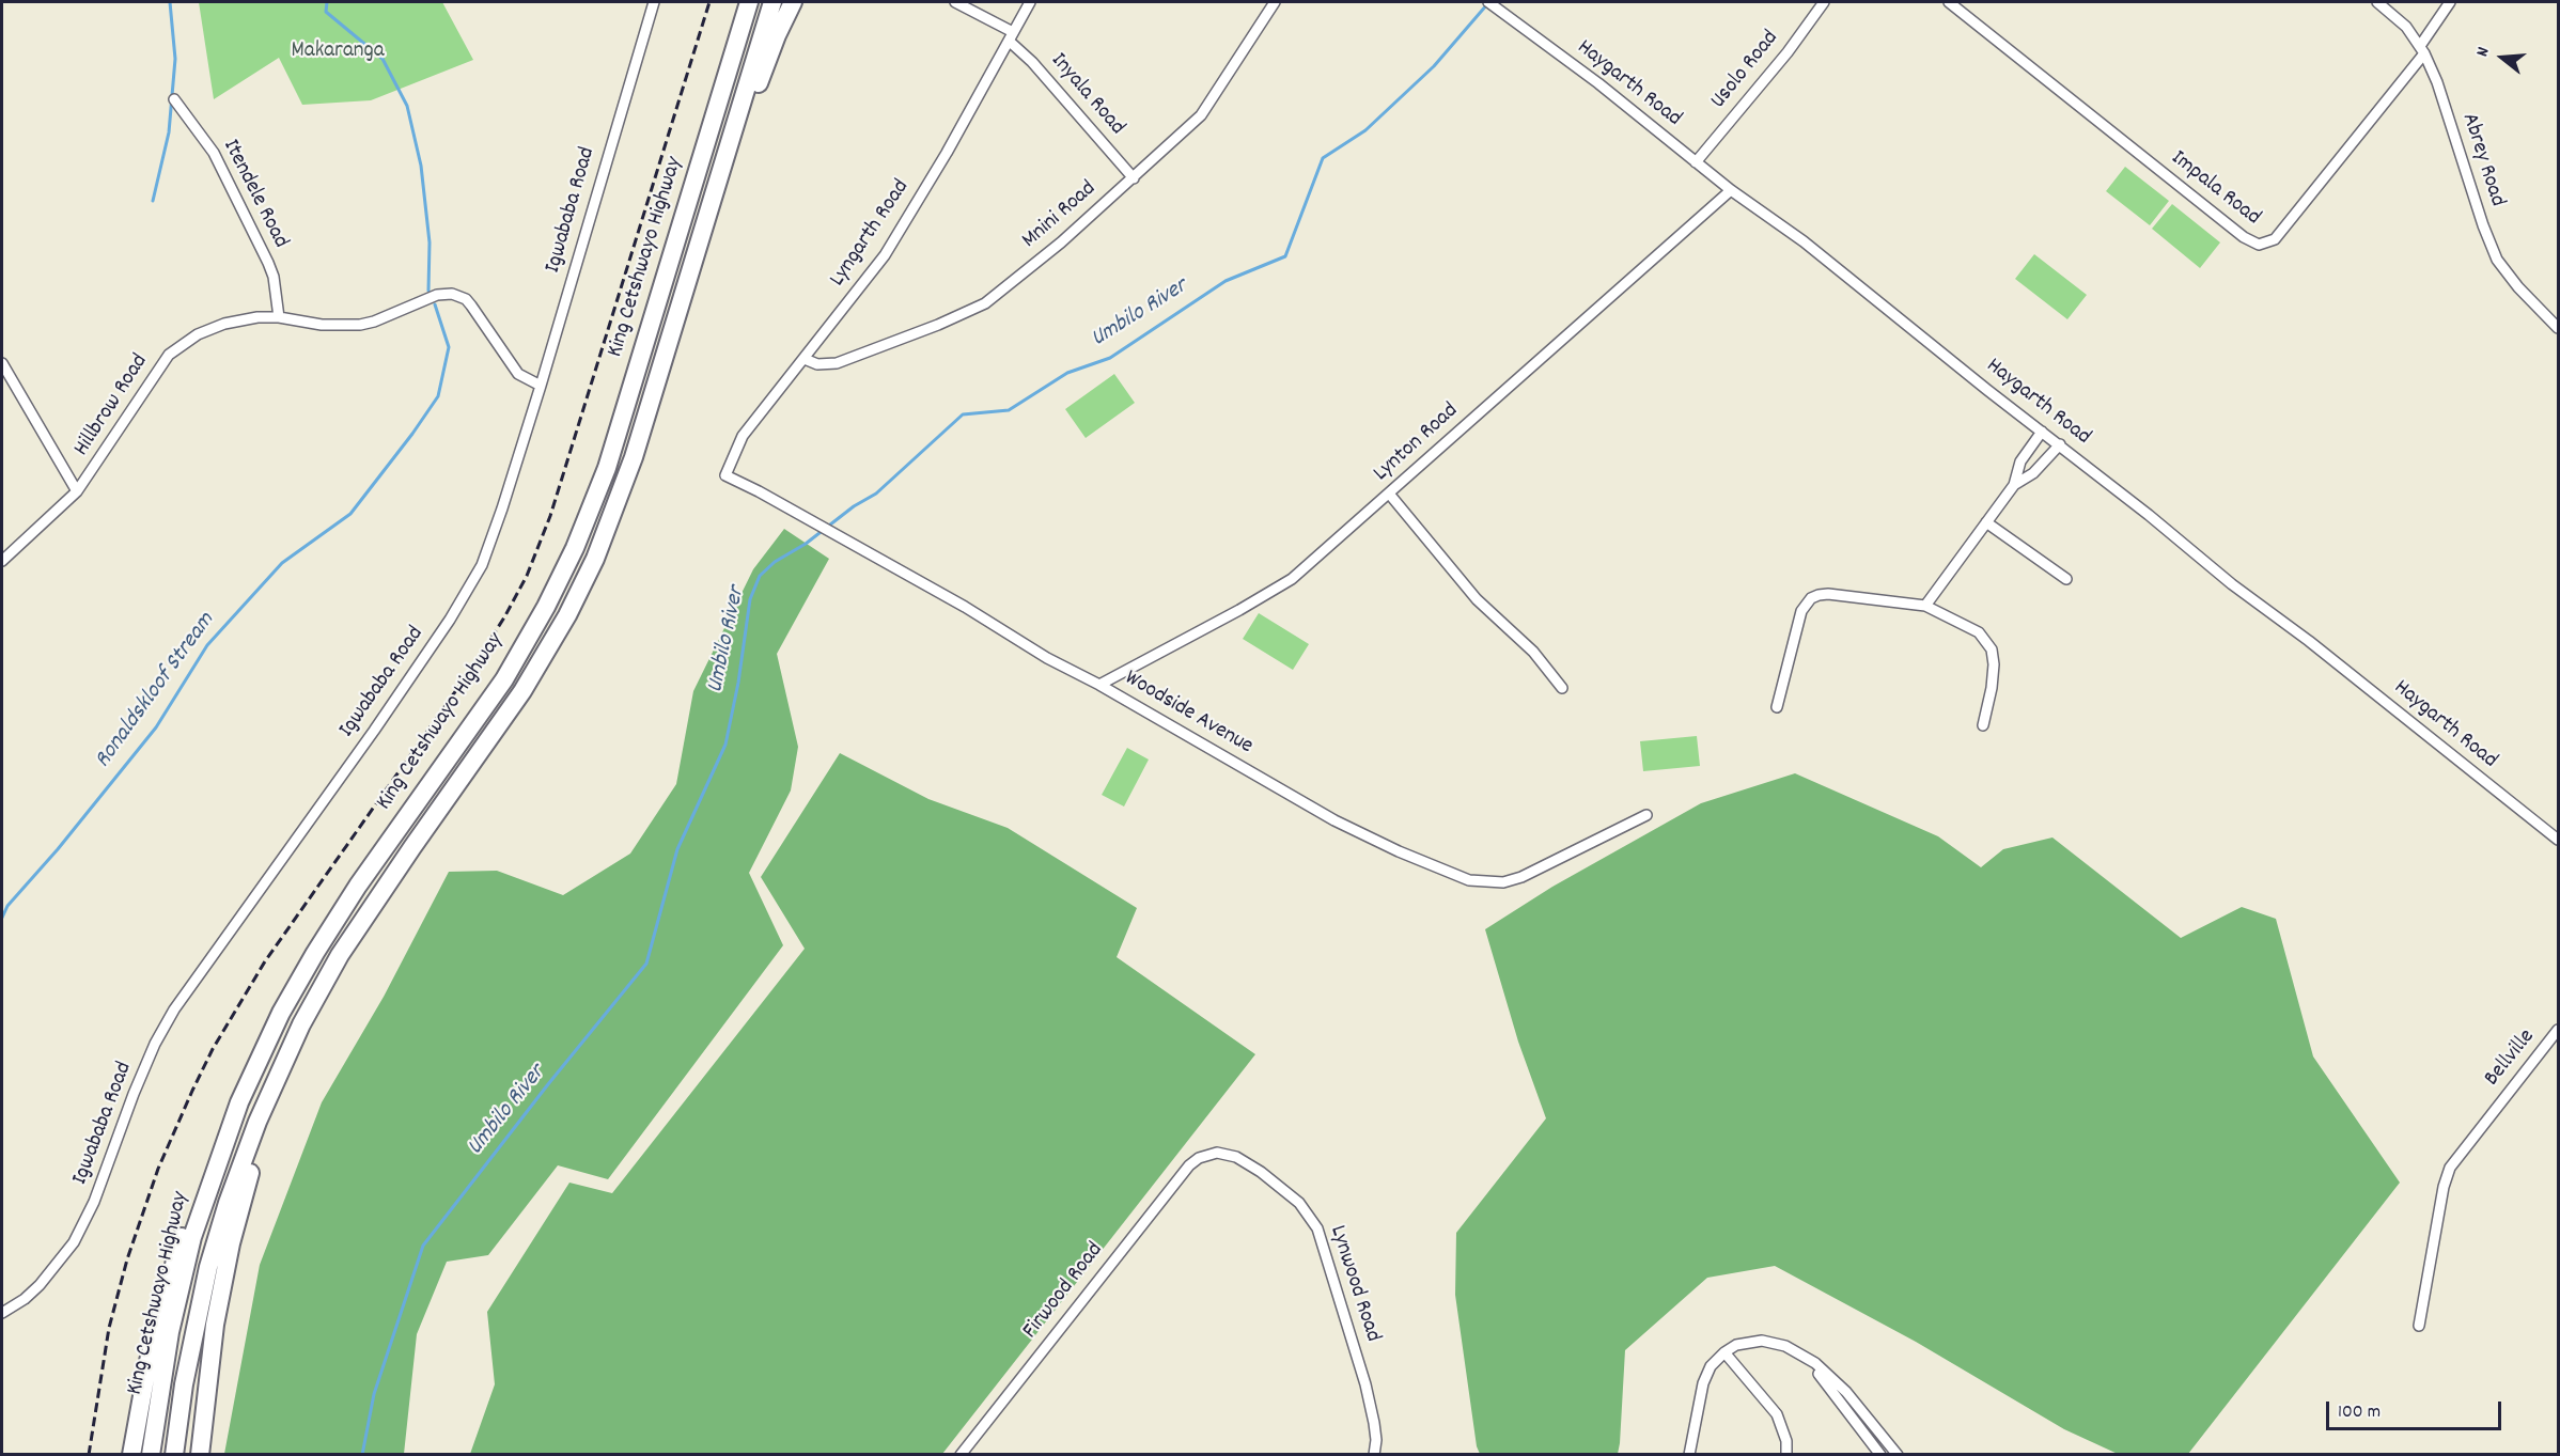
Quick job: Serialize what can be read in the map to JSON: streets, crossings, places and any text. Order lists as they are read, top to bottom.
{
  "streets": {
    "highway": ["King Cetshwayo Highway"],
    "street": [
      "Usolo Road",
      "Haygarth Road",
      "Inyala Road",
      "Abrey Road",
      "Impala Road",
      "Itendele Road",
      "Igwababa Road",
      "Mnini Road",
      "Lyngarth Road",
      "Hillbrow Road",
      "Lynton Road",
      "Woodside Avenue",
      "Bellville",
      "Lynwood Road",
      "Firwood Road"
    ]
  },
  "crossings": [
    ["Usolo Road", "Haygarth Road"],
    ["Haygarth Road", "Lynton Road"],
    ["Inyala Road", "Mnini Road"],
    ["Inyala Road", "Lyngarth Road"],
    ["Abrey Road", "Impala Road"],
    ["Itendele Road", "Hillbrow Road"],
    ["Igwababa Road", "Hillbrow Road"],
    ["Mnini Road", "Lyngarth Road"],
    ["Lyngarth Road", "Woodside Avenue"],
    ["Lynton Road", "Woodside Avenue"],
    ["Lynwood Road", "Firwood Road"]
  ],
  "water": ["Umbilo River", "Ronaldskloof Stream"],
  "parks": ["Makaranga"],
  "scale_bar": "100 m",
  "north": "left"
}
